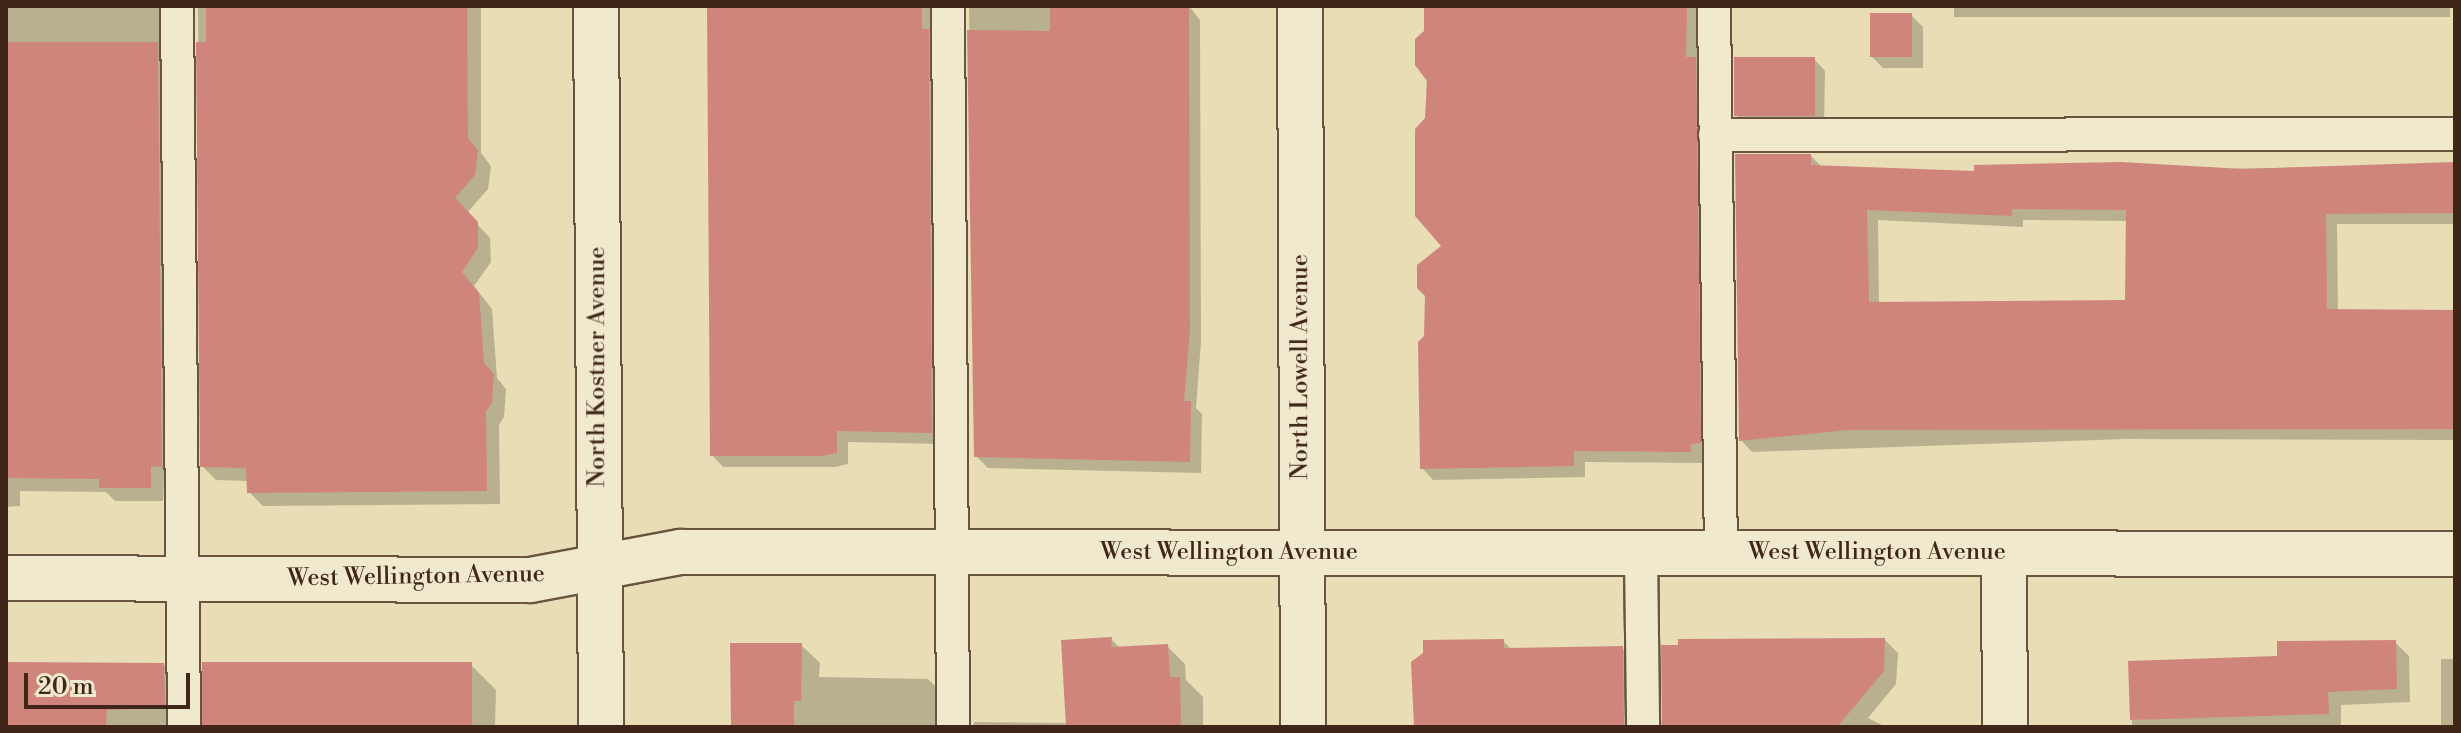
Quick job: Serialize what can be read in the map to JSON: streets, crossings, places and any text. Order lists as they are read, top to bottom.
{
  "streets": {
    "street": ["North Kostner Avenue", "North Lowell Avenue", "West Wellington Avenue"]
  },
  "crossings": [
    ["North Kostner Avenue", "West Wellington Avenue"],
    ["North Lowell Avenue", "West Wellington Avenue"]
  ],
  "scale_bar": "20 m"
}
